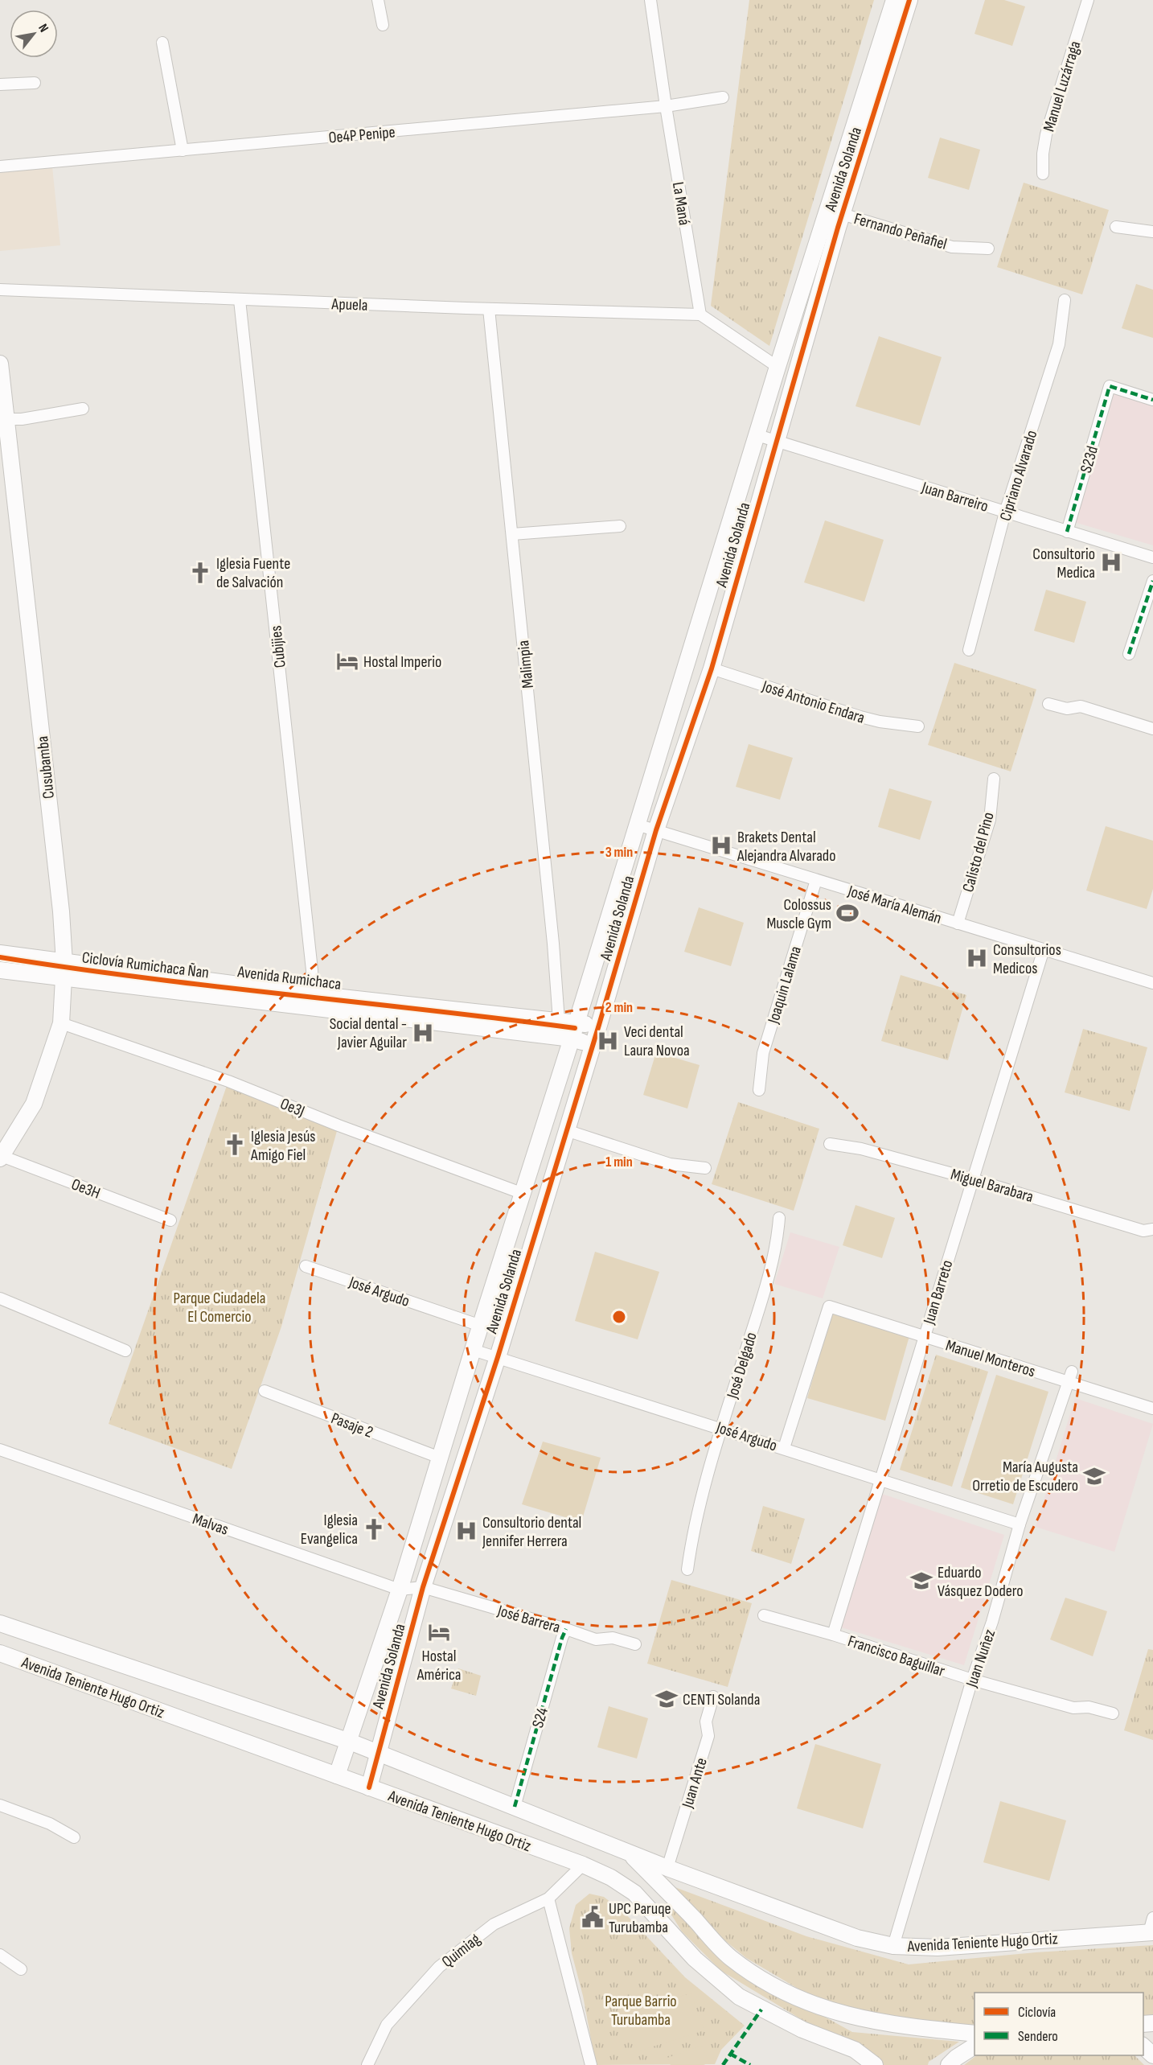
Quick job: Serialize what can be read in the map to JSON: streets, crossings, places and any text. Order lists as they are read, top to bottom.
{
  "streets": {
    "street": [
      "Manuel Luzárraga",
      "Oe4P Penipe",
      "Avenida Solanda",
      "La Maná",
      "Fernando Peñafiel",
      "Apuela",
      "S23d",
      "Cipriano Alvarado",
      "Juan Barreiro",
      "Cubijies",
      "Malimpia",
      "José Antonio Endara",
      "Cusubamba",
      "Calisto del Pino",
      "José María Alemán",
      "Avenida Rumichaca",
      "Joaquin Lalama",
      "Oe3J",
      "Miguel Barabara",
      "Oe3H",
      "José Argudo",
      "Juan Barreto",
      "Manuel Monteros",
      "José Delgado",
      "Pasaje 2",
      "Malvas",
      "José Barrera",
      "Francisco Baguillar",
      "Juan Nuñez",
      "Avenida Teniente Hugo Ortiz",
      "S24",
      "Juan Ante",
      "Quimiag"
    ],
    "cycle path": ["Ciclovía Rumichaca Ñan"]
  },
  "crossings": [
    ["Oe4P Penipe", "La Maná"],
    ["Avenida Solanda", "Fernando Peñafiel"],
    ["Avenida Solanda", "Juan Barreiro"],
    ["Avenida Solanda", "José Antonio Endara"],
    ["Avenida Solanda", "José María Alemán"],
    ["Avenida Solanda", "Avenida Rumichaca"],
    ["Avenida Solanda", "Oe3J"],
    ["Avenida Solanda", "José Argudo"],
    ["Avenida Solanda", "Pasaje 2"],
    ["Avenida Solanda", "Malvas"],
    ["Avenida Solanda", "José Barrera"],
    ["Avenida Solanda", "Avenida Teniente Hugo Ortiz"],
    ["La Maná", "Apuela"],
    ["Apuela", "Cubijies"],
    ["Apuela", "Malimpia"],
    ["S23d", "Juan Barreiro"],
    ["Cipriano Alvarado", "Juan Barreiro"],
    ["Cubijies", "Avenida Rumichaca"],
    ["Malimpia", "Avenida Rumichaca"],
    ["Cusubamba", "Avenida Rumichaca"],
    ["Cusubamba", "Oe3J"],
    ["Cusubamba", "Oe3H"],
    ["Calisto del Pino", "José María Alemán"],
    ["José María Alemán", "Joaquin Lalama"],
    ["José María Alemán", "Juan Barreto"],
    ["Miguel Barabara", "Juan Barreto"],
    ["José Argudo", "Juan Barreto"],
    ["José Argudo", "Manuel Monteros"],
    ["José Argudo", "José Delgado"],
    ["José Argudo", "Juan Nuñez"],
    ["Juan Barreto", "Manuel Monteros"],
    ["Juan Barreto", "Francisco Baguillar"],
    ["Manuel Monteros", "Juan Nuñez"],
    ["Malvas", "José Barrera"],
    ["José Barrera", "S24"],
    ["Francisco Baguillar", "Juan Nuñez"],
    ["Juan Nuñez", "Avenida Teniente Hugo Ortiz"],
    ["Avenida Teniente Hugo Ortiz", "S24"],
    ["Avenida Teniente Hugo Ortiz", "Juan Ante"],
    ["Avenida Teniente Hugo Ortiz", "Quimiag"]
  ],
  "parks": ["Parque Ciudadela El Comercio", "Parque Barrio Turubamba"],
  "places": {
    "hospital": [
      "Consultorio Medica",
      "Brakets Dental Alejandra Alvarado",
      "Consultorios Medicos",
      "Social dental - Javier Aguilar",
      "Veci dental Laura Novoa",
      "Consultorio dental Jennifer Herrera"
    ],
    "church": ["Iglesia Fuente de Salvación", "Iglesia Jesús Amigo Fiel", "Iglesia Evangelica"],
    "hotel": ["Hostal Imperio", "Hostal América"],
    "sports": ["Colossus Muscle Gym"],
    "school or university": ["María Augusta Orretio de Escudero", "Eduardo Vásquez Dodero", "CENTI Solanda"],
    "public building": ["UPC Paruqe Turubamba"]
  },
  "legend": ["Ciclovía", "Sendero"],
  "north": "top right",
  "rings": ["3 min", "2 min", "1 min"]
}
